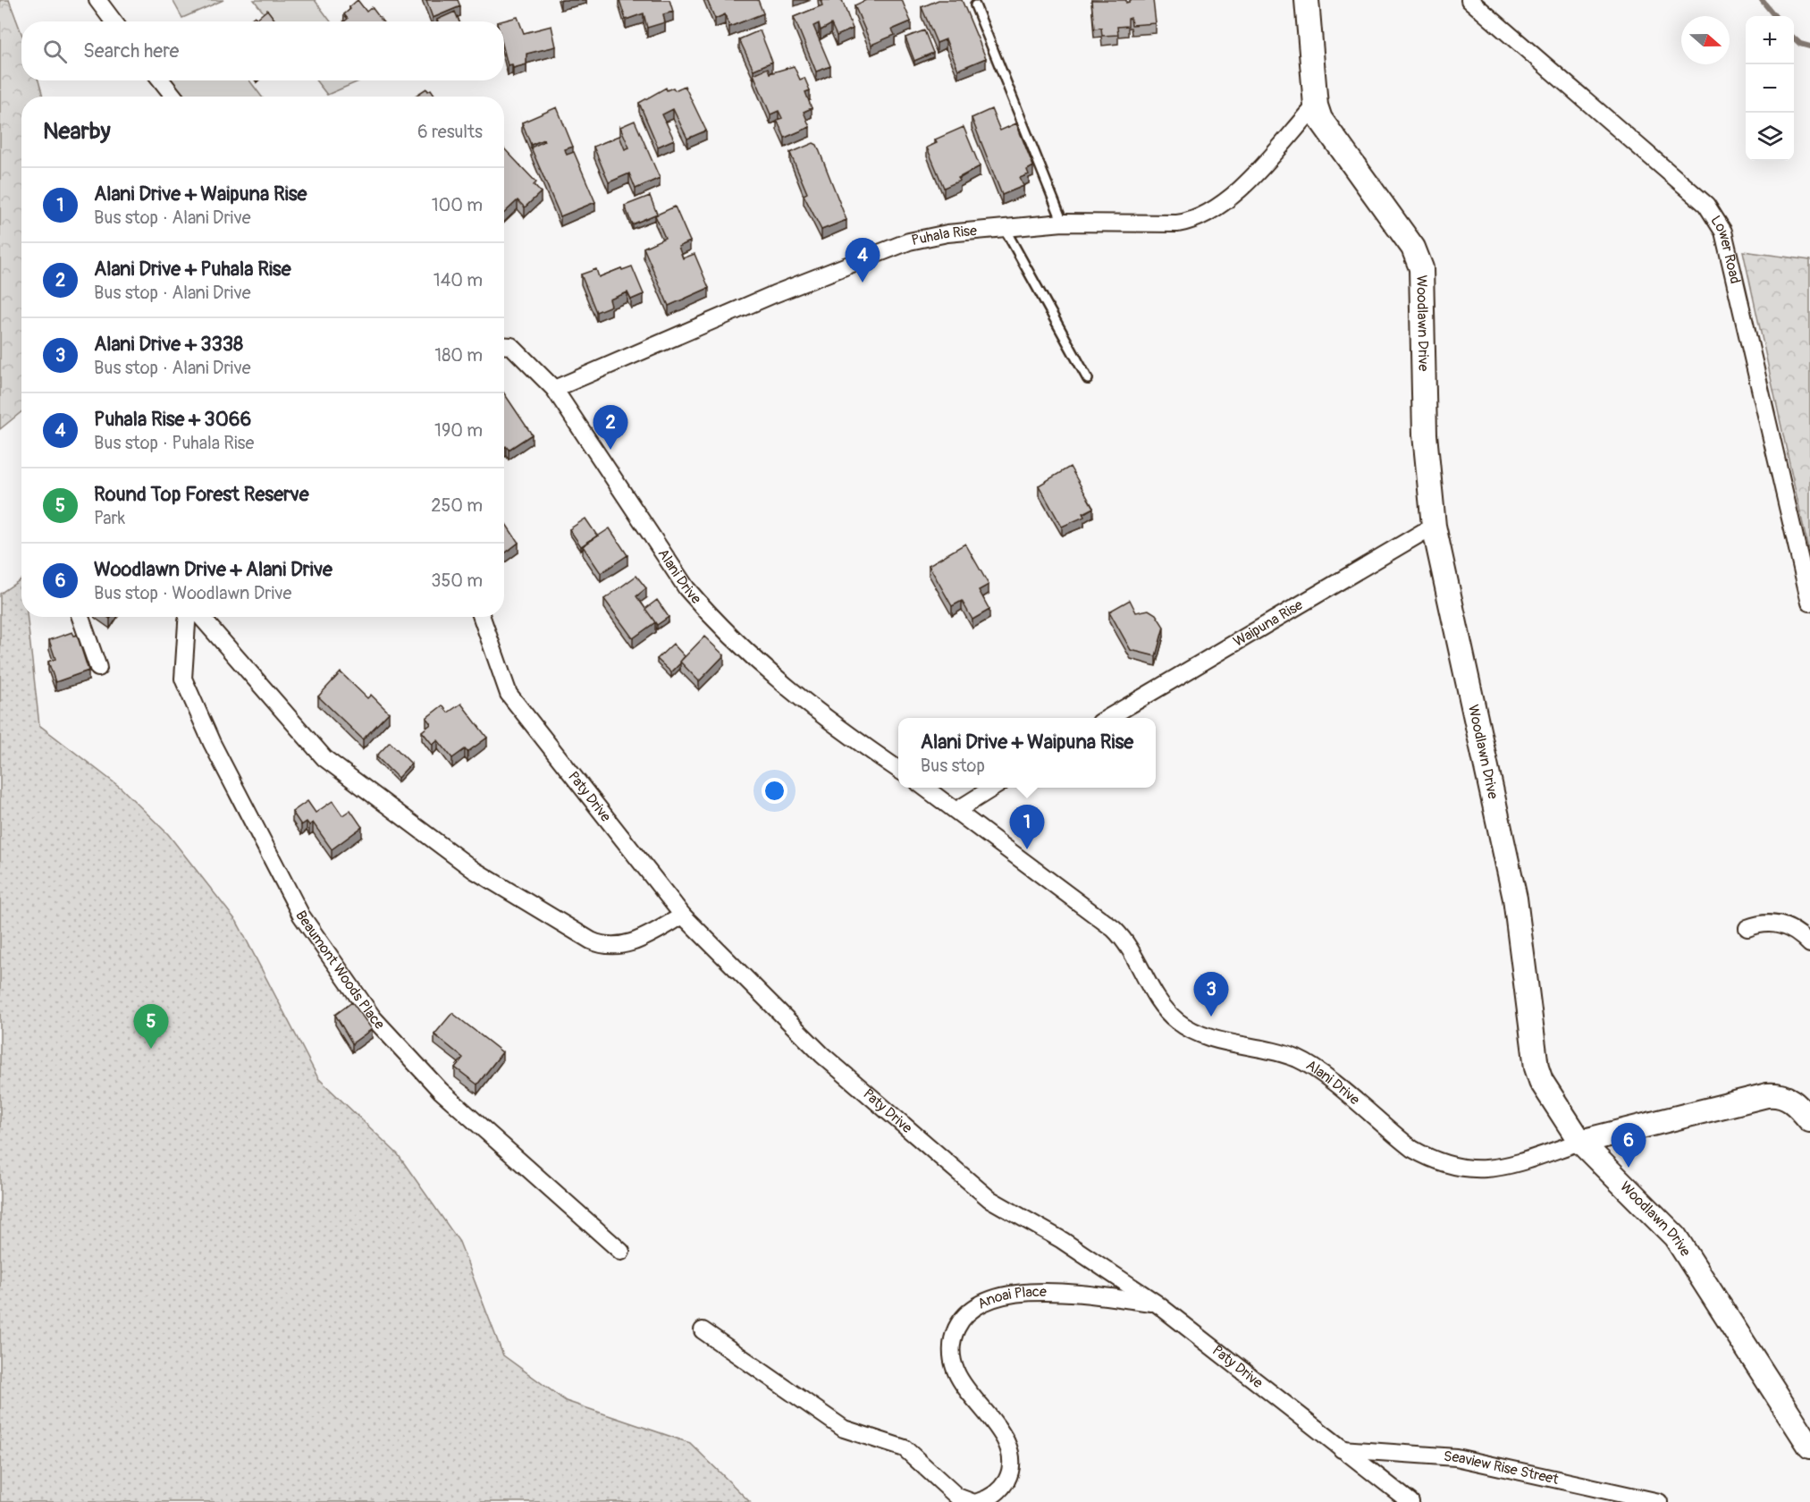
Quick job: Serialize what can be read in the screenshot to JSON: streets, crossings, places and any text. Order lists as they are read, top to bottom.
{
  "streets": {
    "street": [
      "Puhala Rise",
      "Lower Road",
      "Woodlawn Drive",
      "Alani Drive",
      "Waipuna Rise",
      "Paty Drive",
      "Beaumont Woods Place",
      "Anoai Place",
      "Seaview Rise Street"
    ]
  },
  "crossings": [
    ["Puhala Rise", "Woodlawn Drive"],
    ["Puhala Rise", "Alani Drive"],
    ["Woodlawn Drive", "Alani Drive"],
    ["Woodlawn Drive", "Waipuna Rise"],
    ["Paty Drive", "Anoai Place"],
    ["Paty Drive", "Seaview Rise Street"]
  ],
  "north": "right",
  "page": {
    "map_buttons": ["+", "−"],
    "search": "Search here",
    "heading": ["Nearby", "6 results"],
    "list": [
      {
        "mark": "1",
        "name": "Alani Drive + Waipuna Rise",
        "note": "Bus stop · Alani Drive",
        "value": "100 m"
      },
      {
        "mark": "2",
        "name": "Alani Drive + Puhala Rise",
        "note": "Bus stop · Alani Drive",
        "value": "140 m"
      },
      {
        "mark": "3",
        "name": "Alani Drive + 3338",
        "note": "Bus stop · Alani Drive",
        "value": "180 m"
      },
      {
        "mark": "4",
        "name": "Puhala Rise + 3066",
        "note": "Bus stop · Puhala Rise",
        "value": "190 m"
      },
      {
        "mark": "5",
        "name": "Round Top Forest Reserve",
        "note": "Park",
        "value": "250 m"
      },
      {
        "mark": "6",
        "name": "Woodlawn Drive + Alani Drive",
        "note": "Bus stop · Woodlawn Drive",
        "value": "350 m"
      }
    ],
    "pins": [
      "4",
      "2",
      "1",
      "3",
      "5",
      "6"
    ],
    "popup": ["Alani Drive + Waipuna Rise", "Bus stop"]
  }
}
